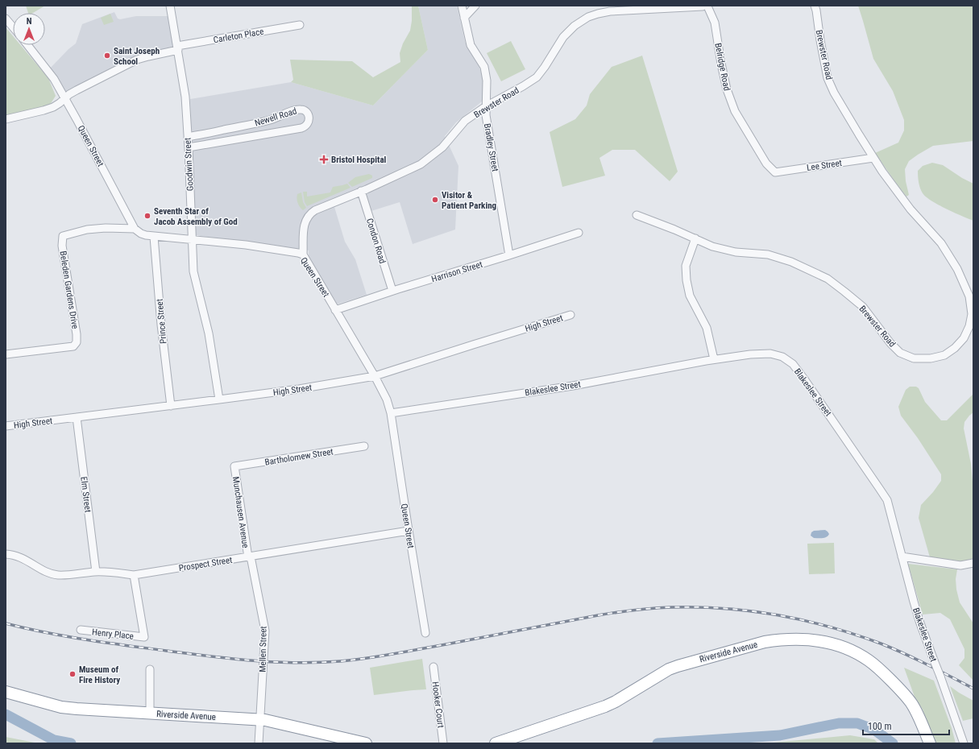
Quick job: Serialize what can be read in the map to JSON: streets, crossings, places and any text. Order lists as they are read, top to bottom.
{
  "streets": {
    "highway": ["Riverside Avenue"],
    "street": [
      "Carleton Place",
      "Brewster Road",
      "Belridge Road",
      "Newell Road",
      "Queen Street",
      "Bradley Street",
      "Goodwin Street",
      "Lee Street",
      "Condon Road",
      "Harrison Street",
      "Beleden Gardens Drive",
      "Prince Street",
      "High Street",
      "Blakeslee Street",
      "Bartholomew Street",
      "Elm Street",
      "Munchausen Avenue",
      "Prospect Street",
      "Henry Place",
      "Mellen Street",
      "Hooker Court"
    ]
  },
  "crossings": [
    ["Carleton Place", "Queen Street"],
    ["Carleton Place", "Goodwin Street"],
    ["Brewster Road", "Belridge Road"],
    ["Brewster Road", "Queen Street"],
    ["Brewster Road", "Bradley Street"],
    ["Brewster Road", "Lee Street"],
    ["Brewster Road", "Condon Road"],
    ["Belridge Road", "Lee Street"],
    ["Newell Road", "Goodwin Street"],
    ["Queen Street", "Goodwin Street"],
    ["Queen Street", "Harrison Street"],
    ["Queen Street", "Beleden Gardens Drive"],
    ["Queen Street", "Prince Street"],
    ["Queen Street", "High Street"],
    ["Queen Street", "Blakeslee Street"],
    ["Queen Street", "Prospect Street"],
    ["Bradley Street", "Harrison Street"],
    ["Goodwin Street", "High Street"],
    ["Condon Road", "Harrison Street"],
    ["Prince Street", "High Street"],
    ["High Street", "Elm Street"],
    ["Bartholomew Street", "Munchausen Avenue"],
    ["Elm Street", "Prospect Street"],
    ["Munchausen Avenue", "Prospect Street"],
    ["Munchausen Avenue", "Mellen Street"],
    ["Prospect Street", "Henry Place"],
    ["Prospect Street", "Mellen Street"],
    ["Mellen Street", "Riverside Avenue"]
  ],
  "places": {
    "other": [
      "Saint Joseph School",
      "Visitor & Patient Parking",
      "Seventh Star of Jacob Assembly of God",
      "Museum of Fire History"
    ],
    "health": ["Bristol Hospital"]
  },
  "scale_bar": "100 m",
  "north": "top"
}
